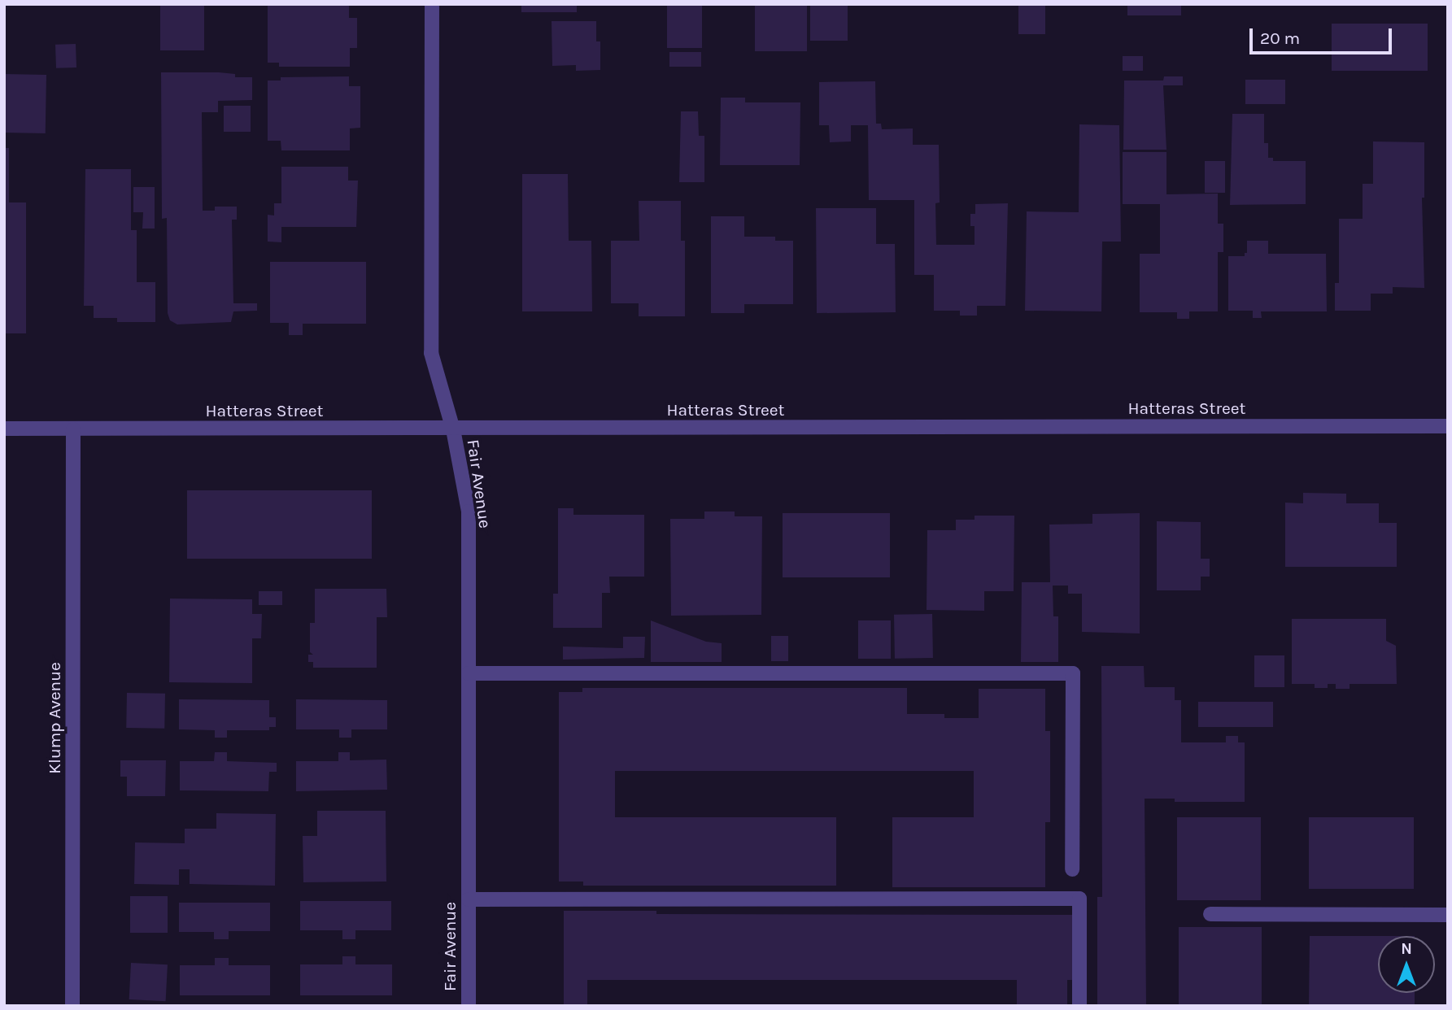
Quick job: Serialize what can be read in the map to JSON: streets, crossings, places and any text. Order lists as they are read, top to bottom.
{
  "streets": {
    "street": ["Hatteras Street", "Fair Avenue", "Klump Avenue"]
  },
  "crossings": [
    ["Hatteras Street", "Fair Avenue"],
    ["Hatteras Street", "Klump Avenue"]
  ],
  "scale_bar": "20 m",
  "north": "top"
}
